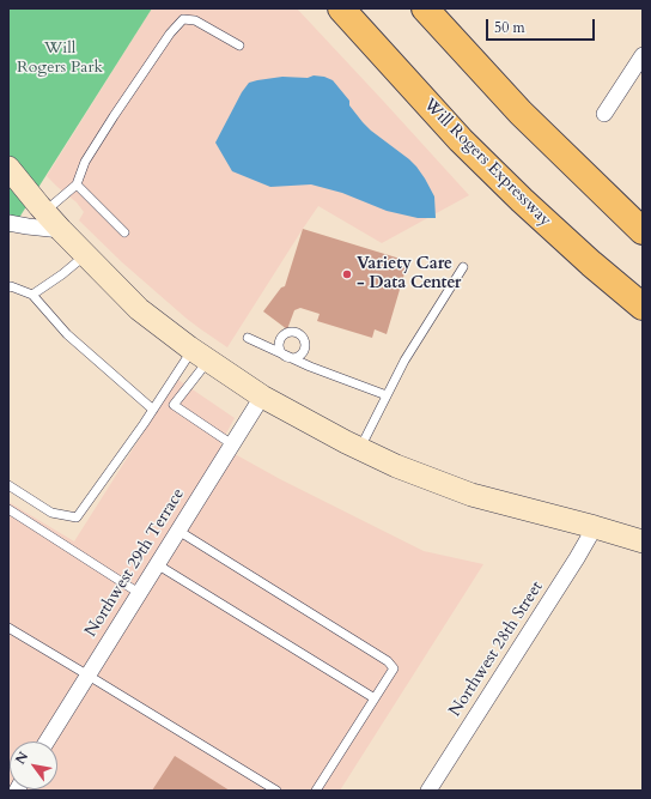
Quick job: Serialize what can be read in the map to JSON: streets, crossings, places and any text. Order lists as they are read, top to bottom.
{
  "streets": {
    "highway": ["Will Rogers Expressway"],
    "street": ["Northwest 29th Terrace", "Northwest 28th Street"]
  },
  "parks": ["Will Rogers Park"],
  "places": ["Variety Care - Data Center"],
  "scale_bar": "50 m",
  "north": "top left"
}
